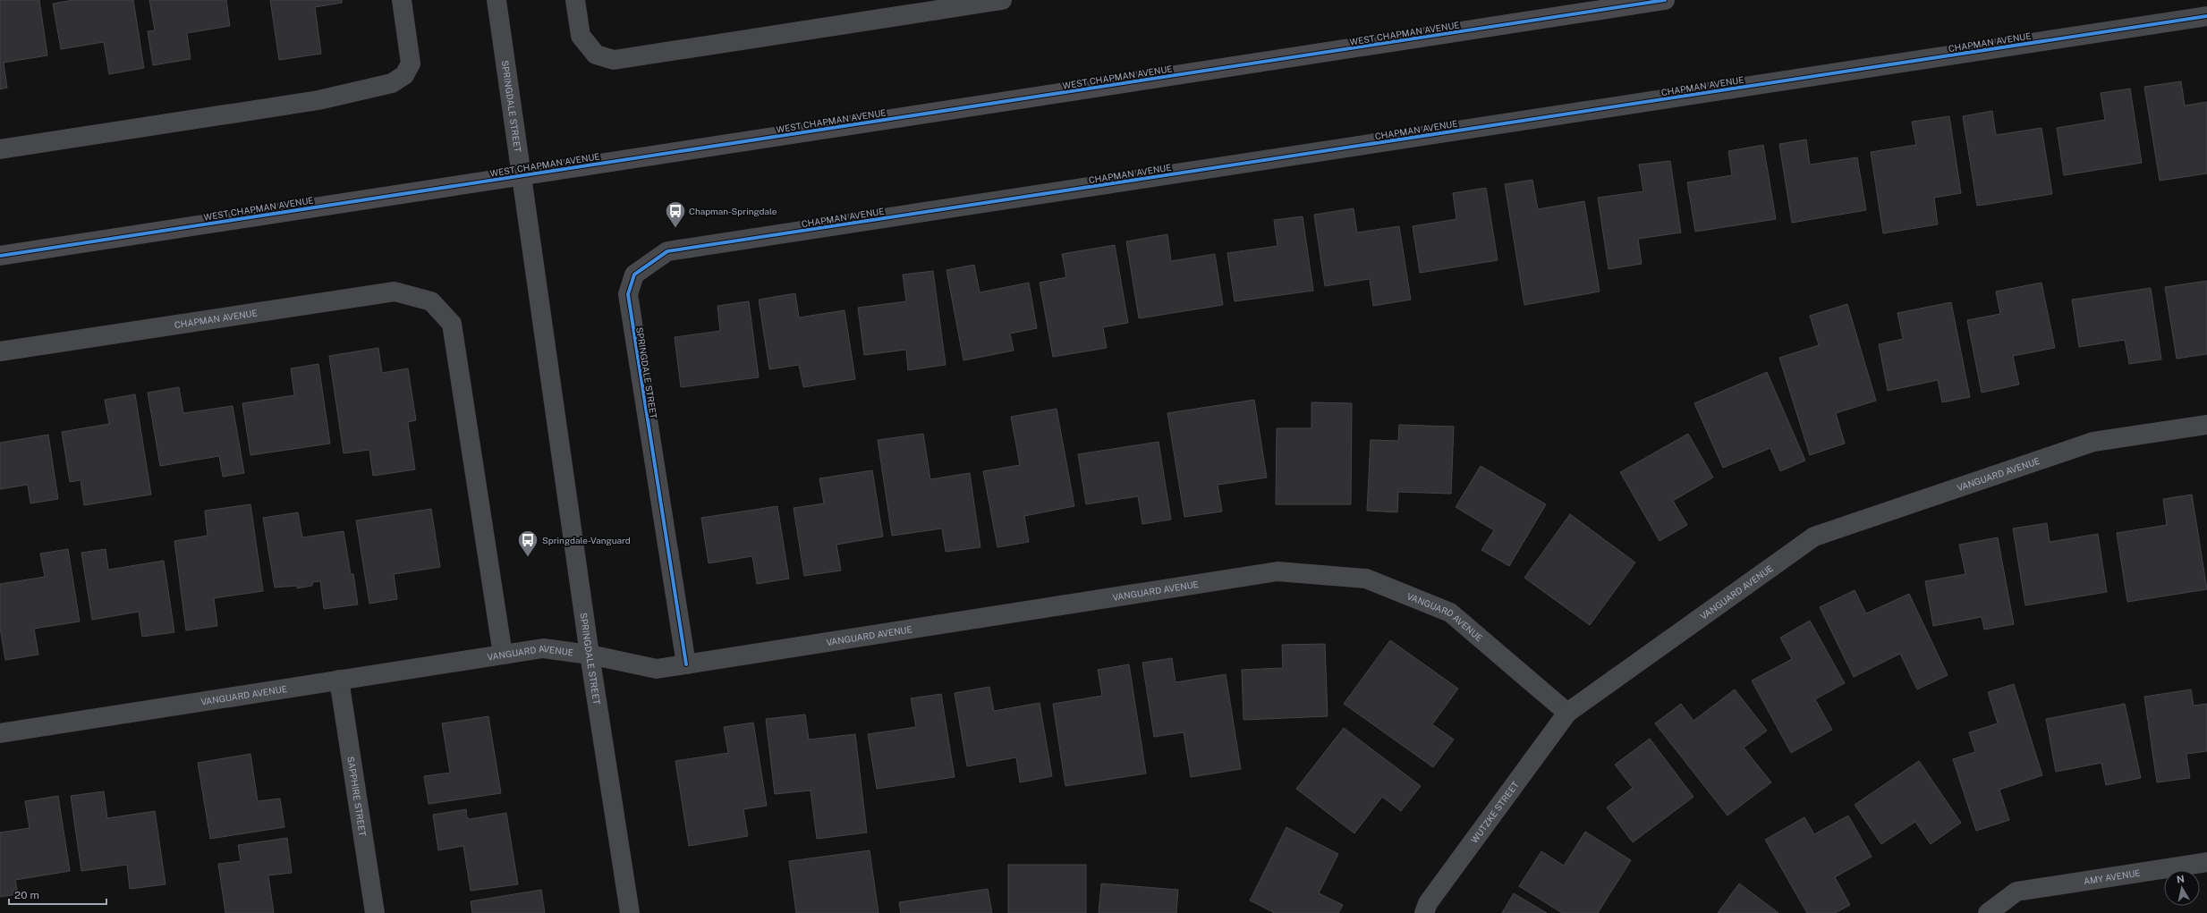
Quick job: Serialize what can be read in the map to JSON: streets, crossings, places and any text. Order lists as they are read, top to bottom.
{
  "streets": {
    "main road": ["WEST CHAPMAN AVENUE"],
    "street": [
      "CHAPMAN AVENUE",
      "SPRINGDALE STREET",
      "VANGUARD AVENUE",
      "SAPPHIRE STREET",
      "WUTZKE STREET",
      "AMY AVENUE"
    ]
  },
  "crossings": [
    ["WEST CHAPMAN AVENUE", "SPRINGDALE STREET"],
    ["CHAPMAN AVENUE", "SPRINGDALE STREET"],
    ["CHAPMAN AVENUE", "VANGUARD AVENUE"],
    ["SPRINGDALE STREET", "VANGUARD AVENUE"],
    ["VANGUARD AVENUE", "SAPPHIRE STREET"],
    ["VANGUARD AVENUE", "WUTZKE STREET"]
  ],
  "places": {
    "bus stop": ["Chapman-Springdale", "Springdale-Vanguard"]
  },
  "scale_bar": "20 m",
  "north": "top"
}
